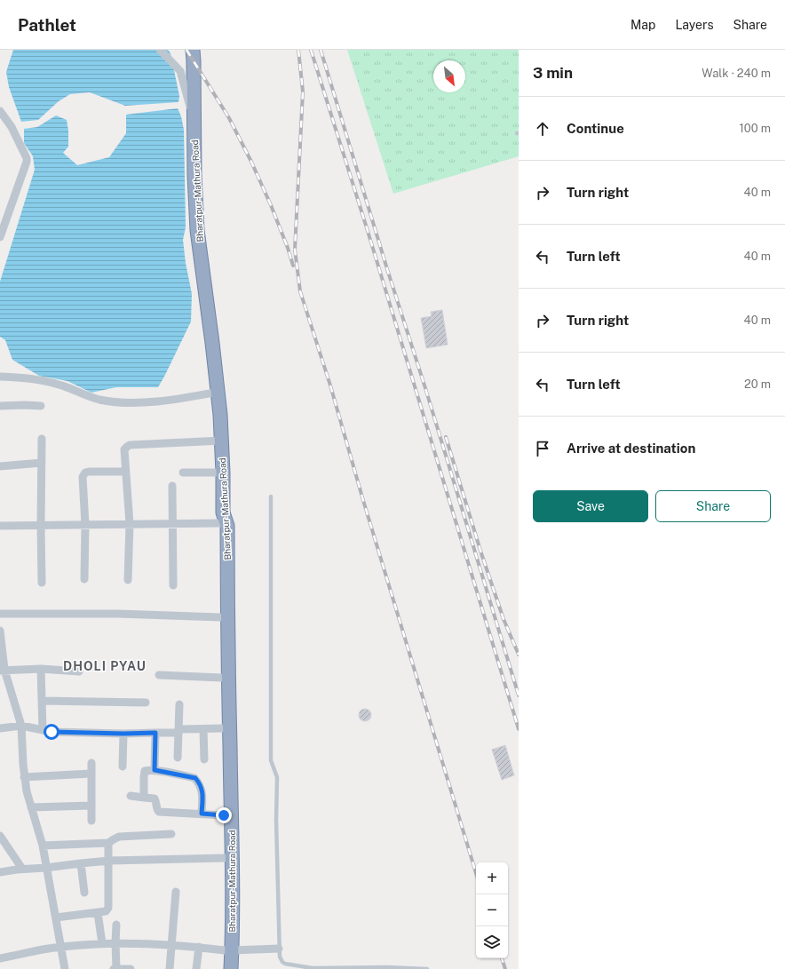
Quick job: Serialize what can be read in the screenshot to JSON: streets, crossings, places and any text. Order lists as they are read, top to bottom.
{
  "streets": {
    "highway": ["Bharatpur-Mathura Road"]
  },
  "districts": ["DHOLI PYAU"],
  "north": "bottom right",
  "page": {
    "header": "Pathlet",
    "nav": ["Map", "Layers", "Share"],
    "heading": ["3 min", "Walk · 240 m"],
    "list": [
      ["Continue", "100 m"],
      ["Turn right", "40 m"],
      ["Turn left", "40 m"],
      ["Turn right", "40 m"],
      ["Turn left", "20 m"],
      "Arrive at destination"
    ],
    "buttons": ["Save", "Share"],
    "map_buttons": ["+", "−"]
  }
}
